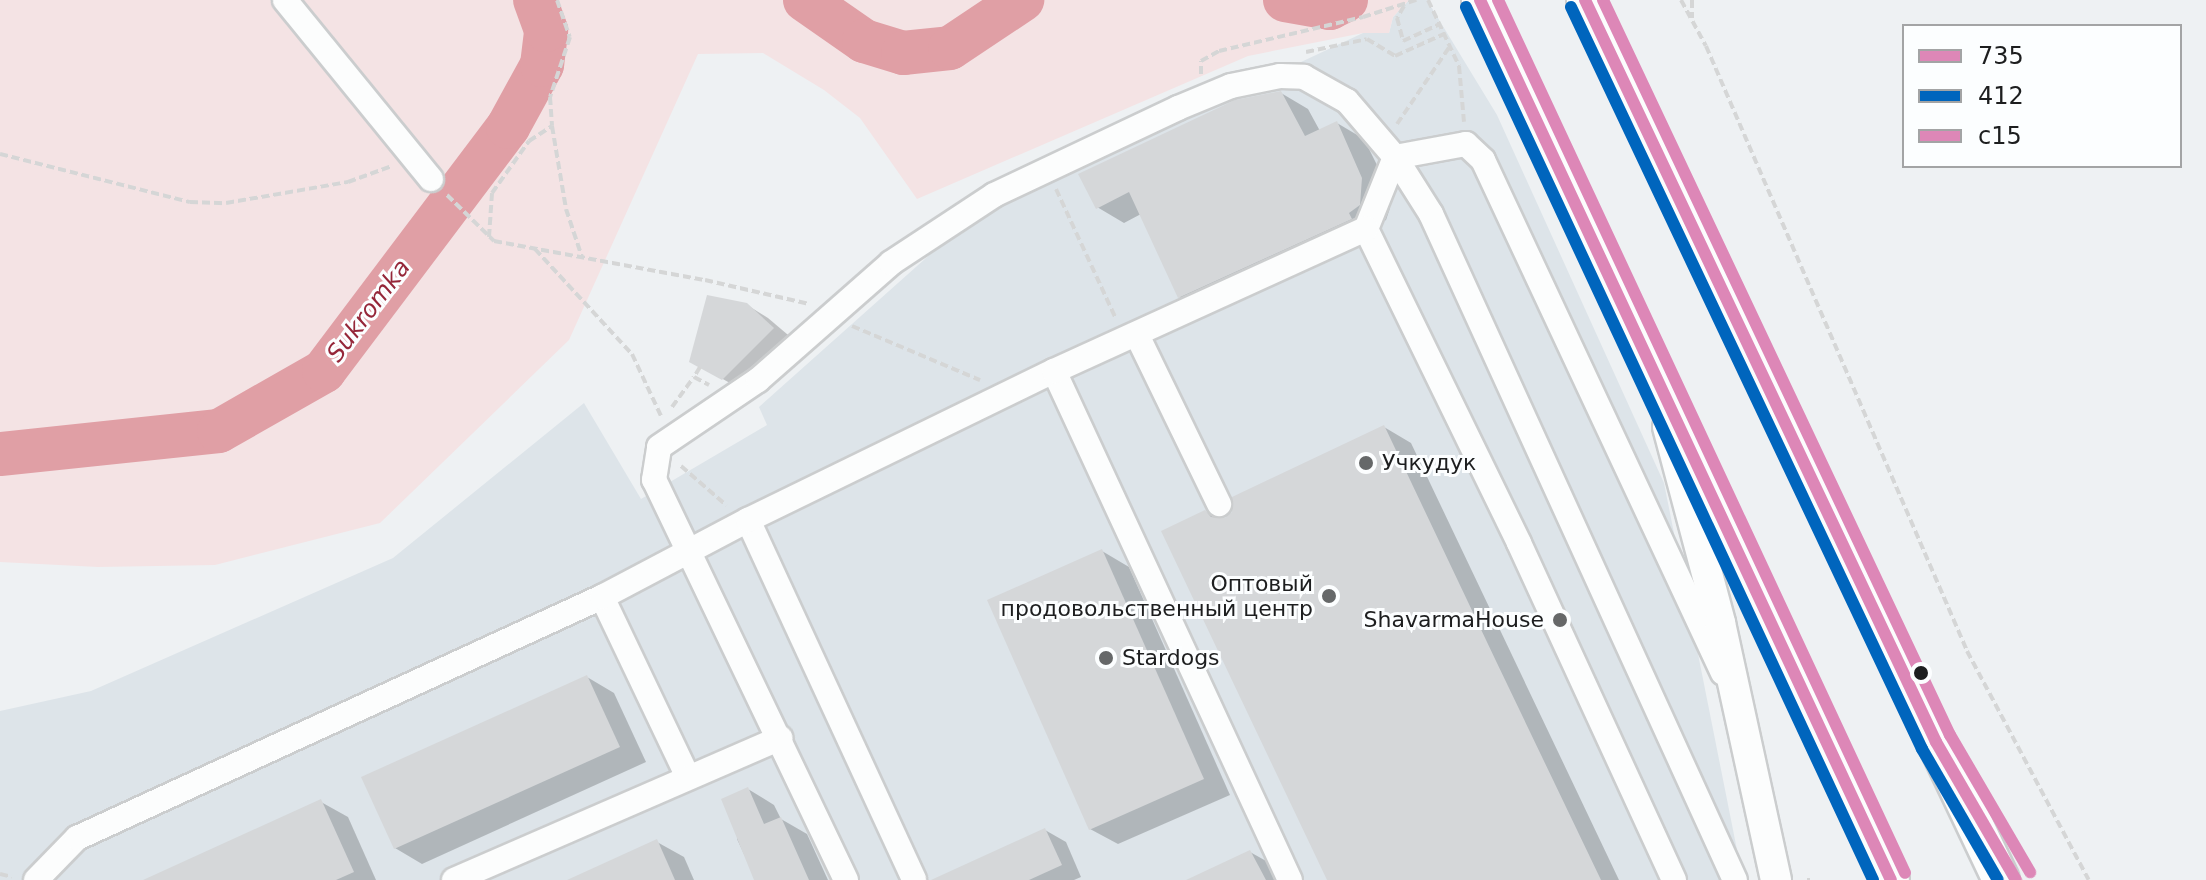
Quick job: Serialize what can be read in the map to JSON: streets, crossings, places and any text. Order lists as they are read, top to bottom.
{
  "water": ["Sukromka"],
  "places": [
    "Учкудук",
    "Оптовый продовольственный центр",
    "ShavarmaHouse",
    "Stardogs"
  ],
  "lines": ["transit line 735", "transit line с15", "transit line 412"],
  "legend": ["735", "412", "с15"]
}
